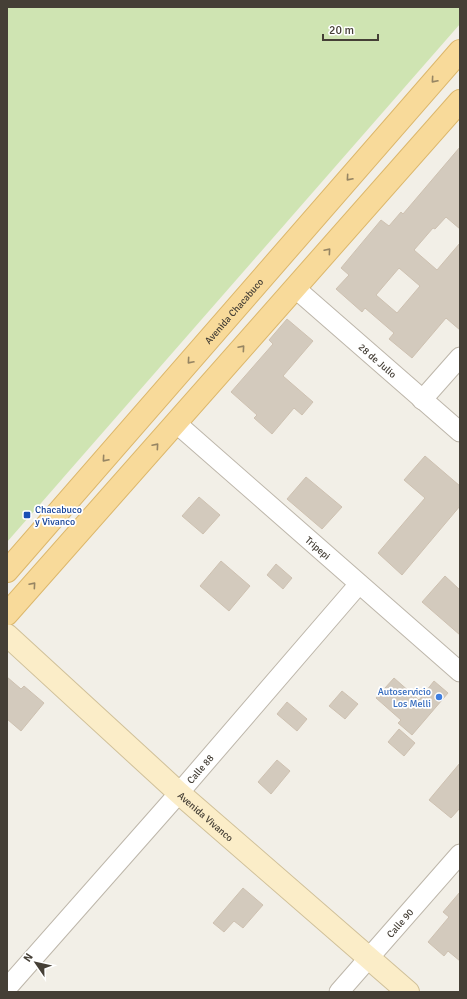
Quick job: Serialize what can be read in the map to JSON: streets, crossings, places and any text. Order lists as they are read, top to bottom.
{
  "streets": {
    "main road": ["Avenida Chacabuco", "Avenida Vivanco"],
    "street": [
      "28 de Julio",
      "Tripepi",
      "Calle 88",
      "Calle 90"
    ]
  },
  "crossings": [
    ["Tripepi", "Calle 88"],
    ["Calle 88", "Avenida Vivanco"],
    ["Avenida Vivanco", "Calle 90"]
  ],
  "places": {
    "transit": ["Chacabuco y Vivanco"],
    "other": ["Autoservicio Los Melli"]
  },
  "scale_bar": "20 m",
  "north": "top left"
}
